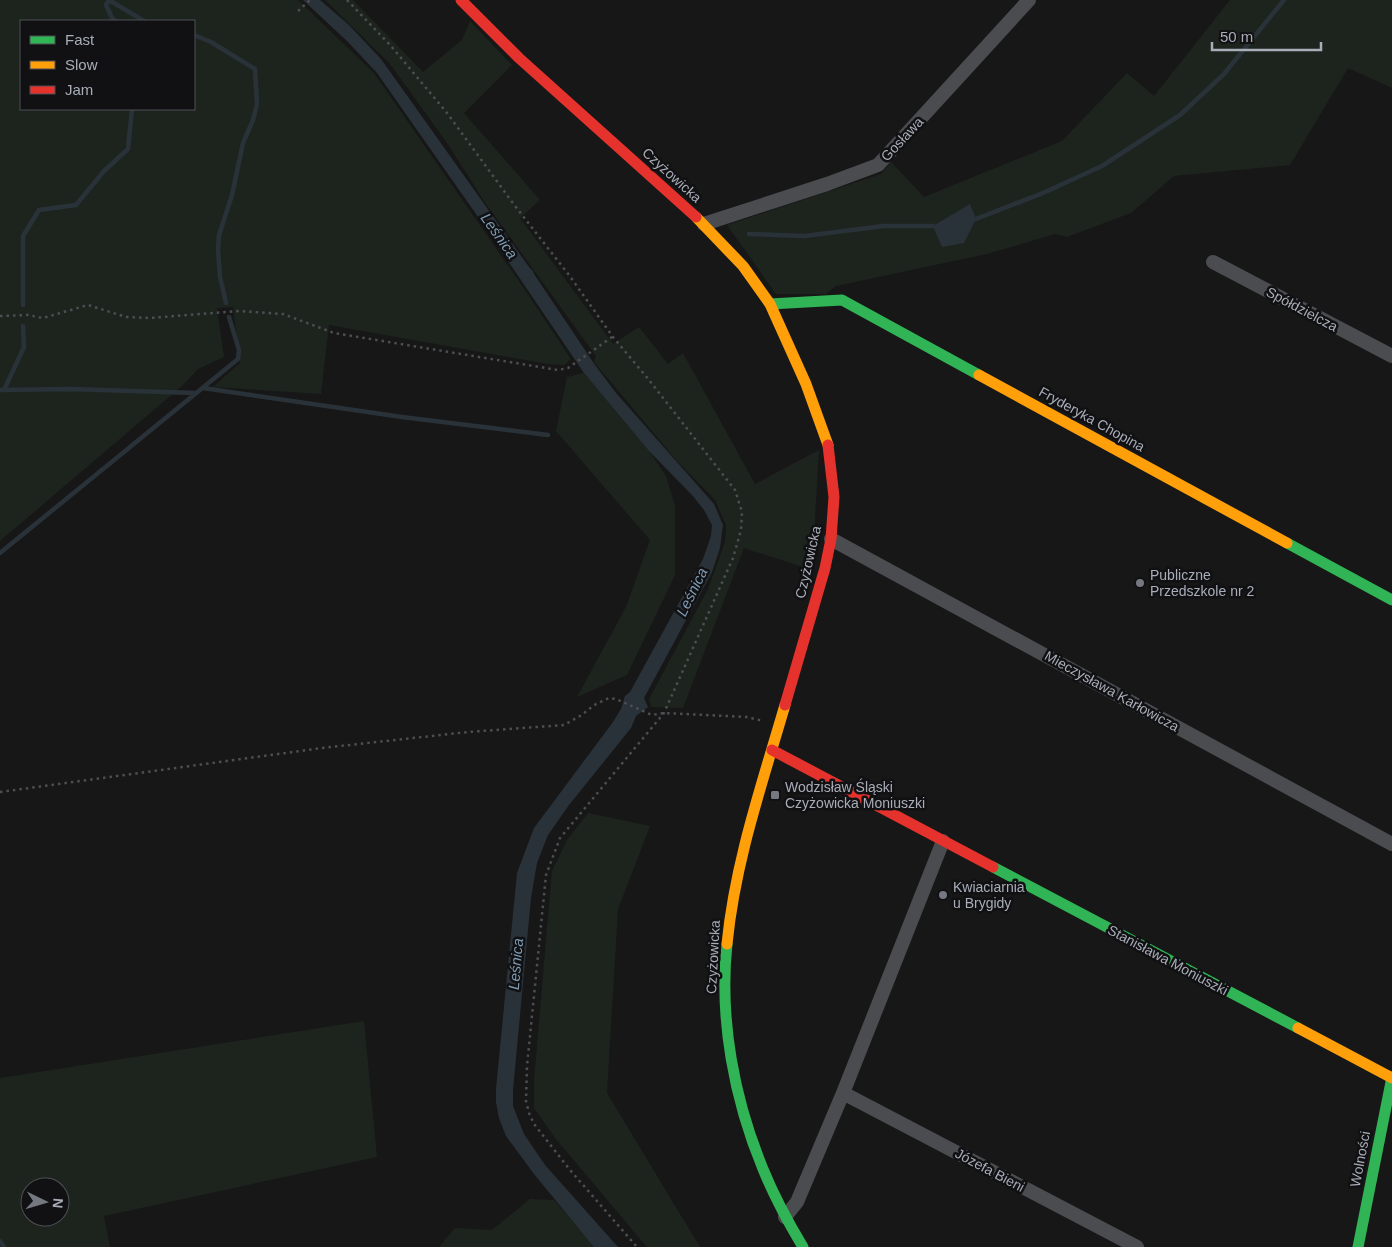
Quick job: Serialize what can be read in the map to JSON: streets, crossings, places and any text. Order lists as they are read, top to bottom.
{
  "streets": {
    "street": [
      "Gosława",
      "Czyżowicka",
      "Spółdzielcza",
      "Fryderyka Chopina",
      "Mieczysława Karłowicza",
      "Stanisława Moniuszki",
      "Wolności",
      "Józefa Bieni"
    ]
  },
  "crossings": [
    ["Gosława", "Czyżowicka"],
    ["Czyżowicka", "Fryderyka Chopina"],
    ["Czyżowicka", "Mieczysława Karłowicza"],
    ["Czyżowicka", "Stanisława Moniuszki"],
    ["Stanisława Moniuszki", "Wolności"]
  ],
  "water": ["Leśnica"],
  "places": {
    "other": ["Publiczne Przedszkole nr 2", "Kwiaciarnia u Brygidy"],
    "transit": ["Wodzisław Śląski Czyżowicka Moniuszki"]
  },
  "legend": ["Fast", "Slow", "Jam"],
  "scale_bar": "50 m",
  "north": "right"
}
